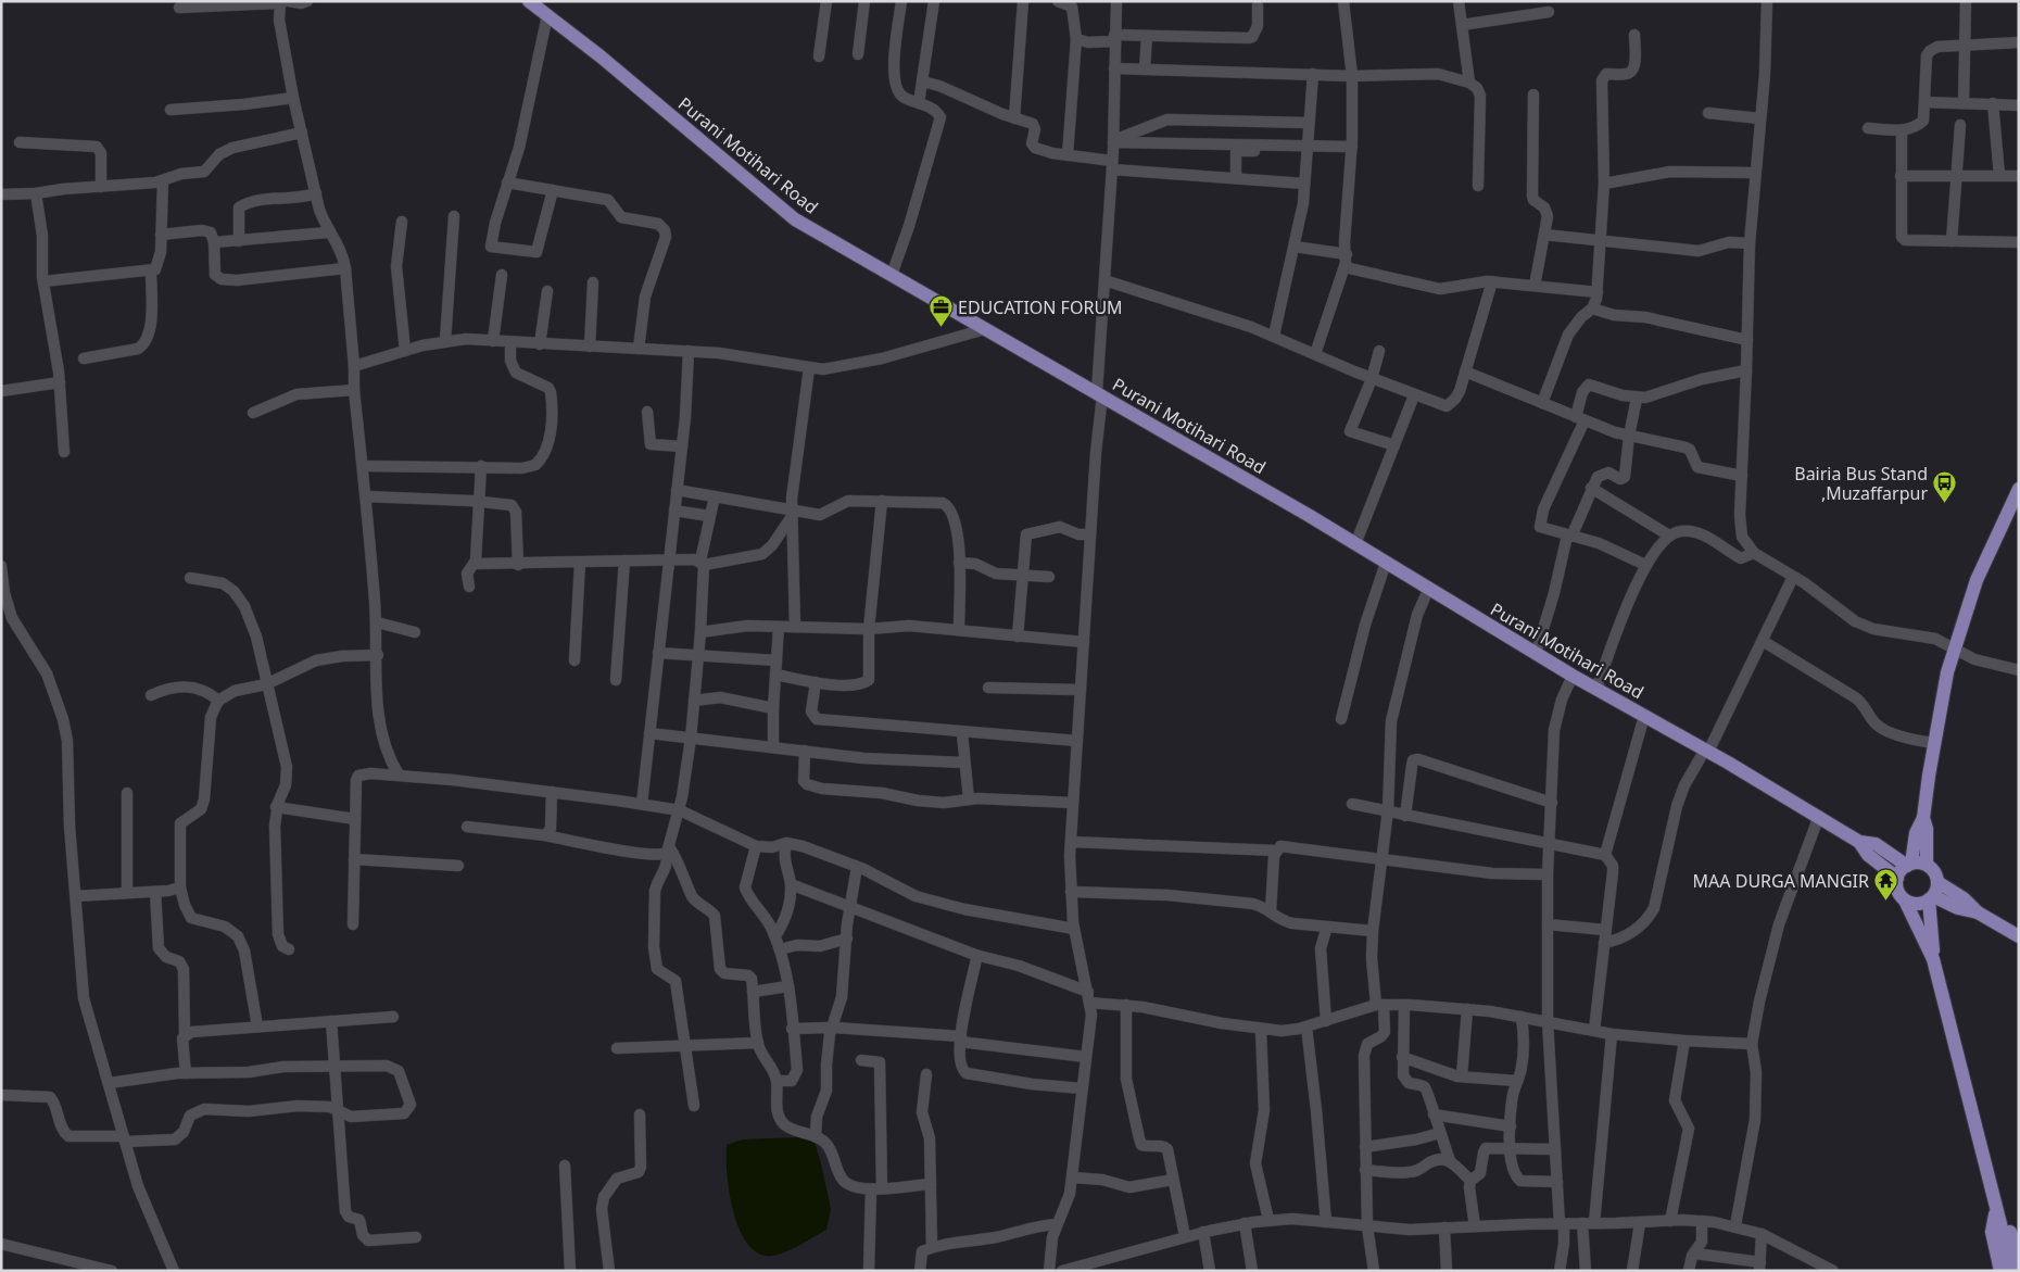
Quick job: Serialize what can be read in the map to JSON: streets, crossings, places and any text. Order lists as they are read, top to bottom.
{
  "streets": {
    "main road": ["Purani Motihari Road"]
  },
  "places": {
    "office": ["EDUCATION FORUM"],
    "bus stop": ["Bairia Bus Stand ,Muzaffarpur"],
    "temple": ["MAA DURGA MANGIR"]
  }
}
